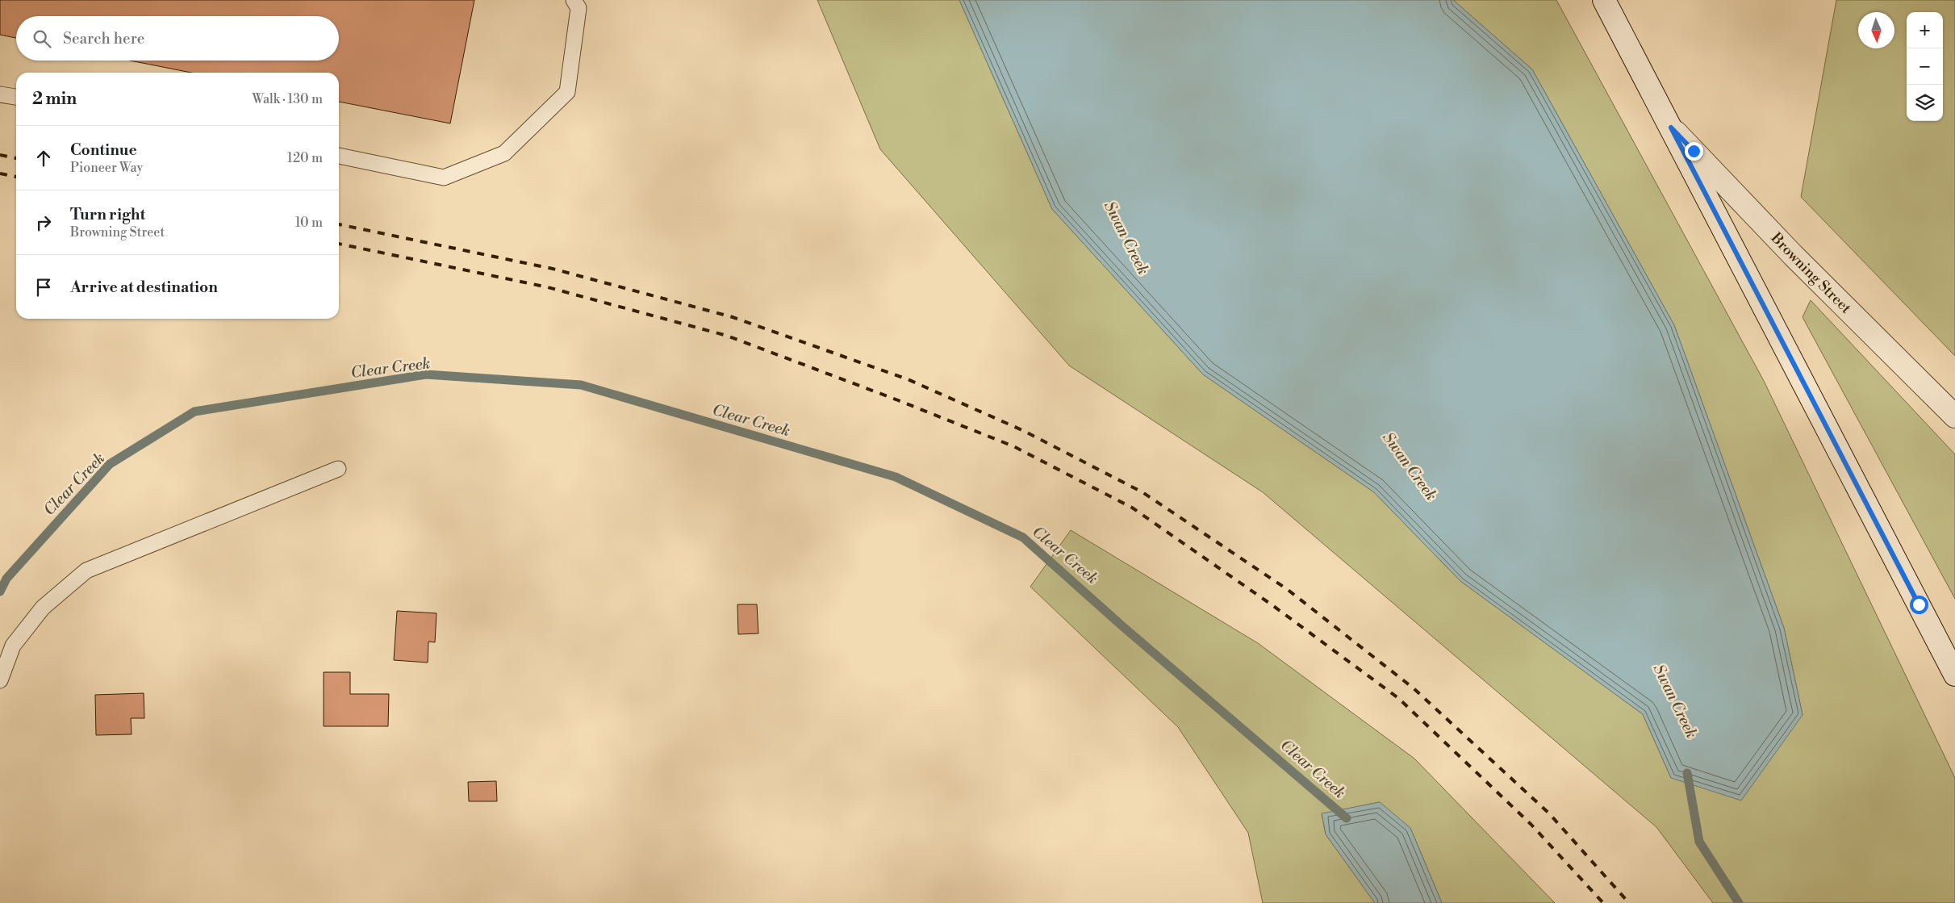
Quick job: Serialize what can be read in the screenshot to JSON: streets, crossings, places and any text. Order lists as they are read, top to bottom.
{
  "streets": {
    "main road": ["Browning Street"]
  },
  "water": ["Swan Creek", "Clear Creek"],
  "north": "bottom",
  "page": {
    "map_buttons": ["+", "−"],
    "search": "Search here",
    "heading": ["2 min", "Walk · 130 m"],
    "list": [
      ["Continue", "Pioneer Way", "120 m"],
      ["Turn right", "Browning Street", "10 m"],
      "Arrive at destination"
    ]
  }
}
